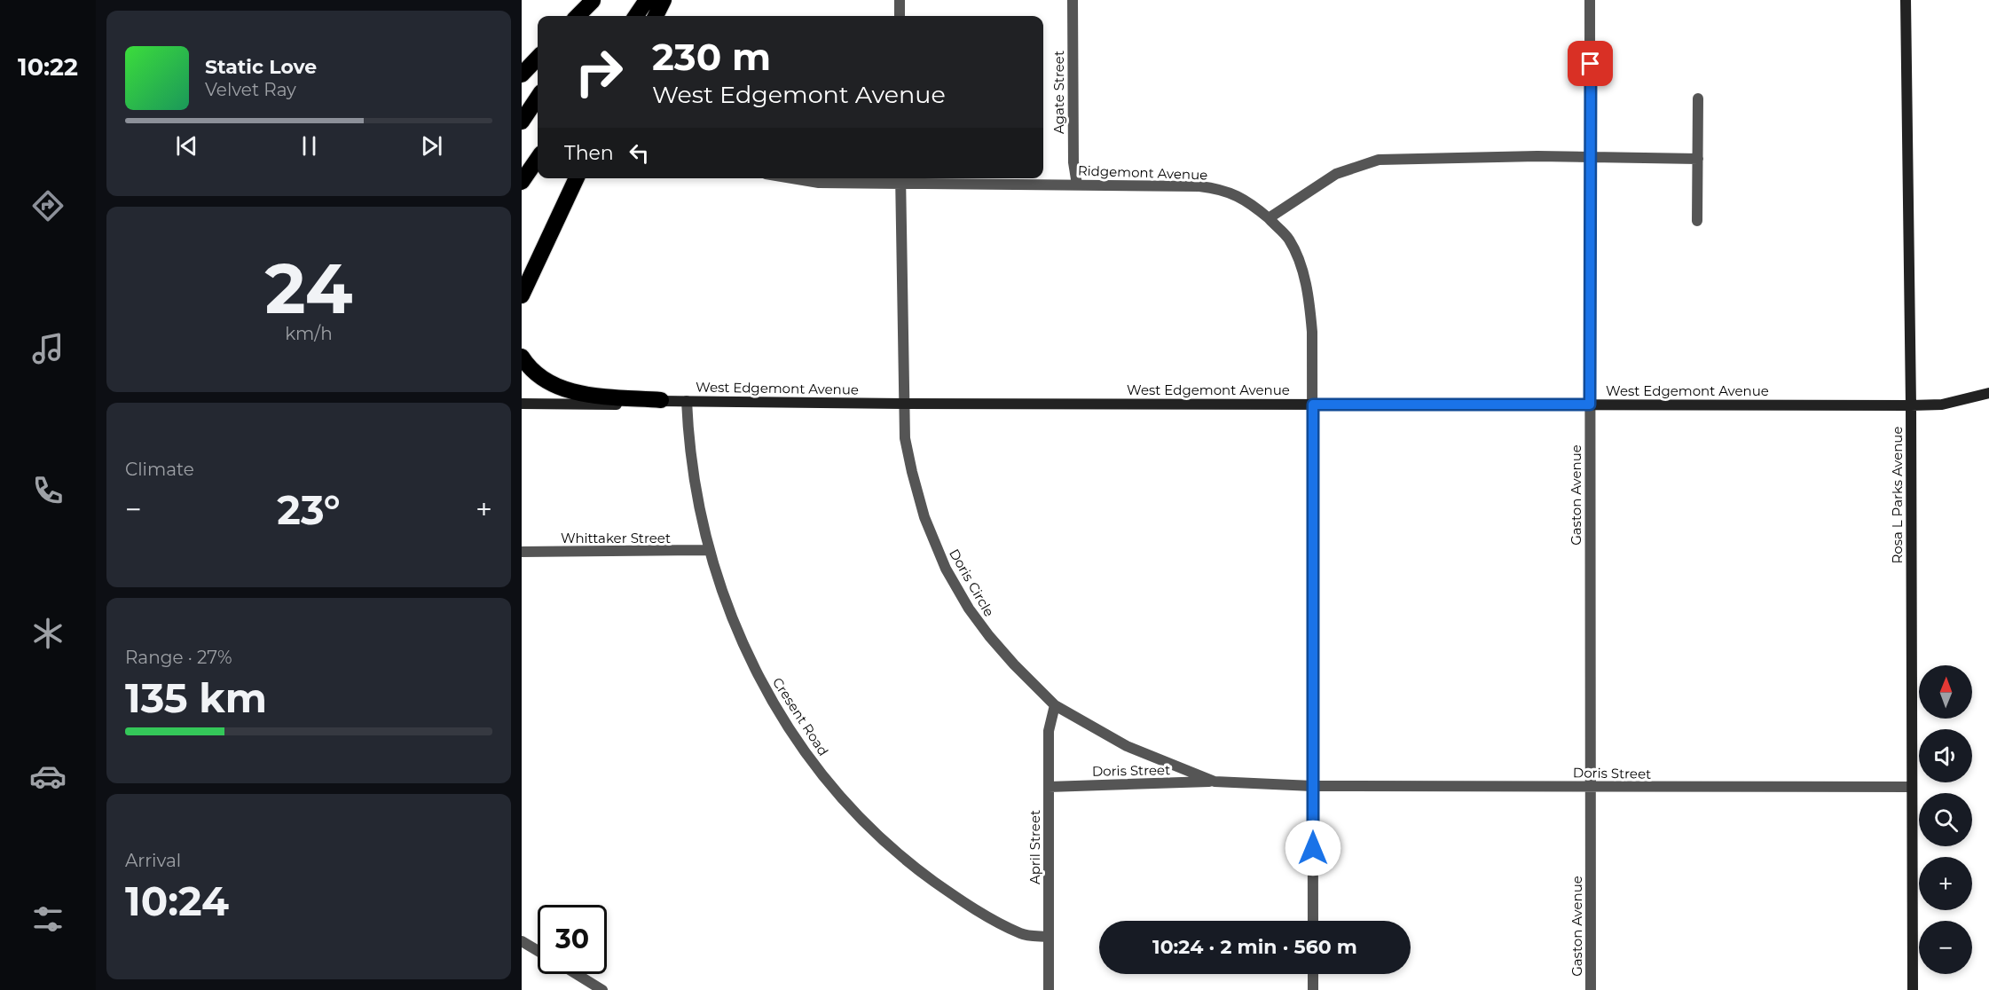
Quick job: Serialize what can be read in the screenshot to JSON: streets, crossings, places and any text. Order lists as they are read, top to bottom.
{
  "streets": {
    "street": [
      "Agate Street",
      "Ridgemont Avenue",
      "West Edgemont Avenue",
      "Gaston Avenue",
      "Rosa L Parks Avenue",
      "Whittaker Street",
      "Doris Circle",
      "Cresent Road",
      "Doris Street",
      "April Street"
    ]
  },
  "crossings": [
    ["Agate Street", "Ridgemont Avenue"],
    ["Ridgemont Avenue", "West Edgemont Avenue"],
    ["Ridgemont Avenue", "Doris Circle"],
    ["Ridgemont Avenue", "Doris Street"],
    ["West Edgemont Avenue", "Gaston Avenue"],
    ["West Edgemont Avenue", "Rosa L Parks Avenue"],
    ["West Edgemont Avenue", "Doris Circle"],
    ["West Edgemont Avenue", "Cresent Road"],
    ["Gaston Avenue", "Doris Street"],
    ["Rosa L Parks Avenue", "Doris Street"],
    ["Whittaker Street", "Cresent Road"],
    ["Doris Circle", "Doris Street"],
    ["Doris Circle", "April Street"],
    ["Cresent Road", "April Street"],
    ["Doris Street", "April Street"]
  ],
  "north": "top",
  "page": {
    "tabs": "10:22",
    "turn": ["230 m", "West Edgemont Avenue"],
    "song": ["Static Love", "Velvet Ray"],
    "then": "Then",
    "tile": [
      ["24", "km/h"],
      "Climate",
      ["Range · 27%", "135 km"],
      ["Arrival", "10:24"]
    ],
    "heat": ["−", "23°", "+"],
    "map_buttons": ["+", "−"],
    "limit": "30",
    "trip": "10:24 · 2 min · 560 m"
  }
}
